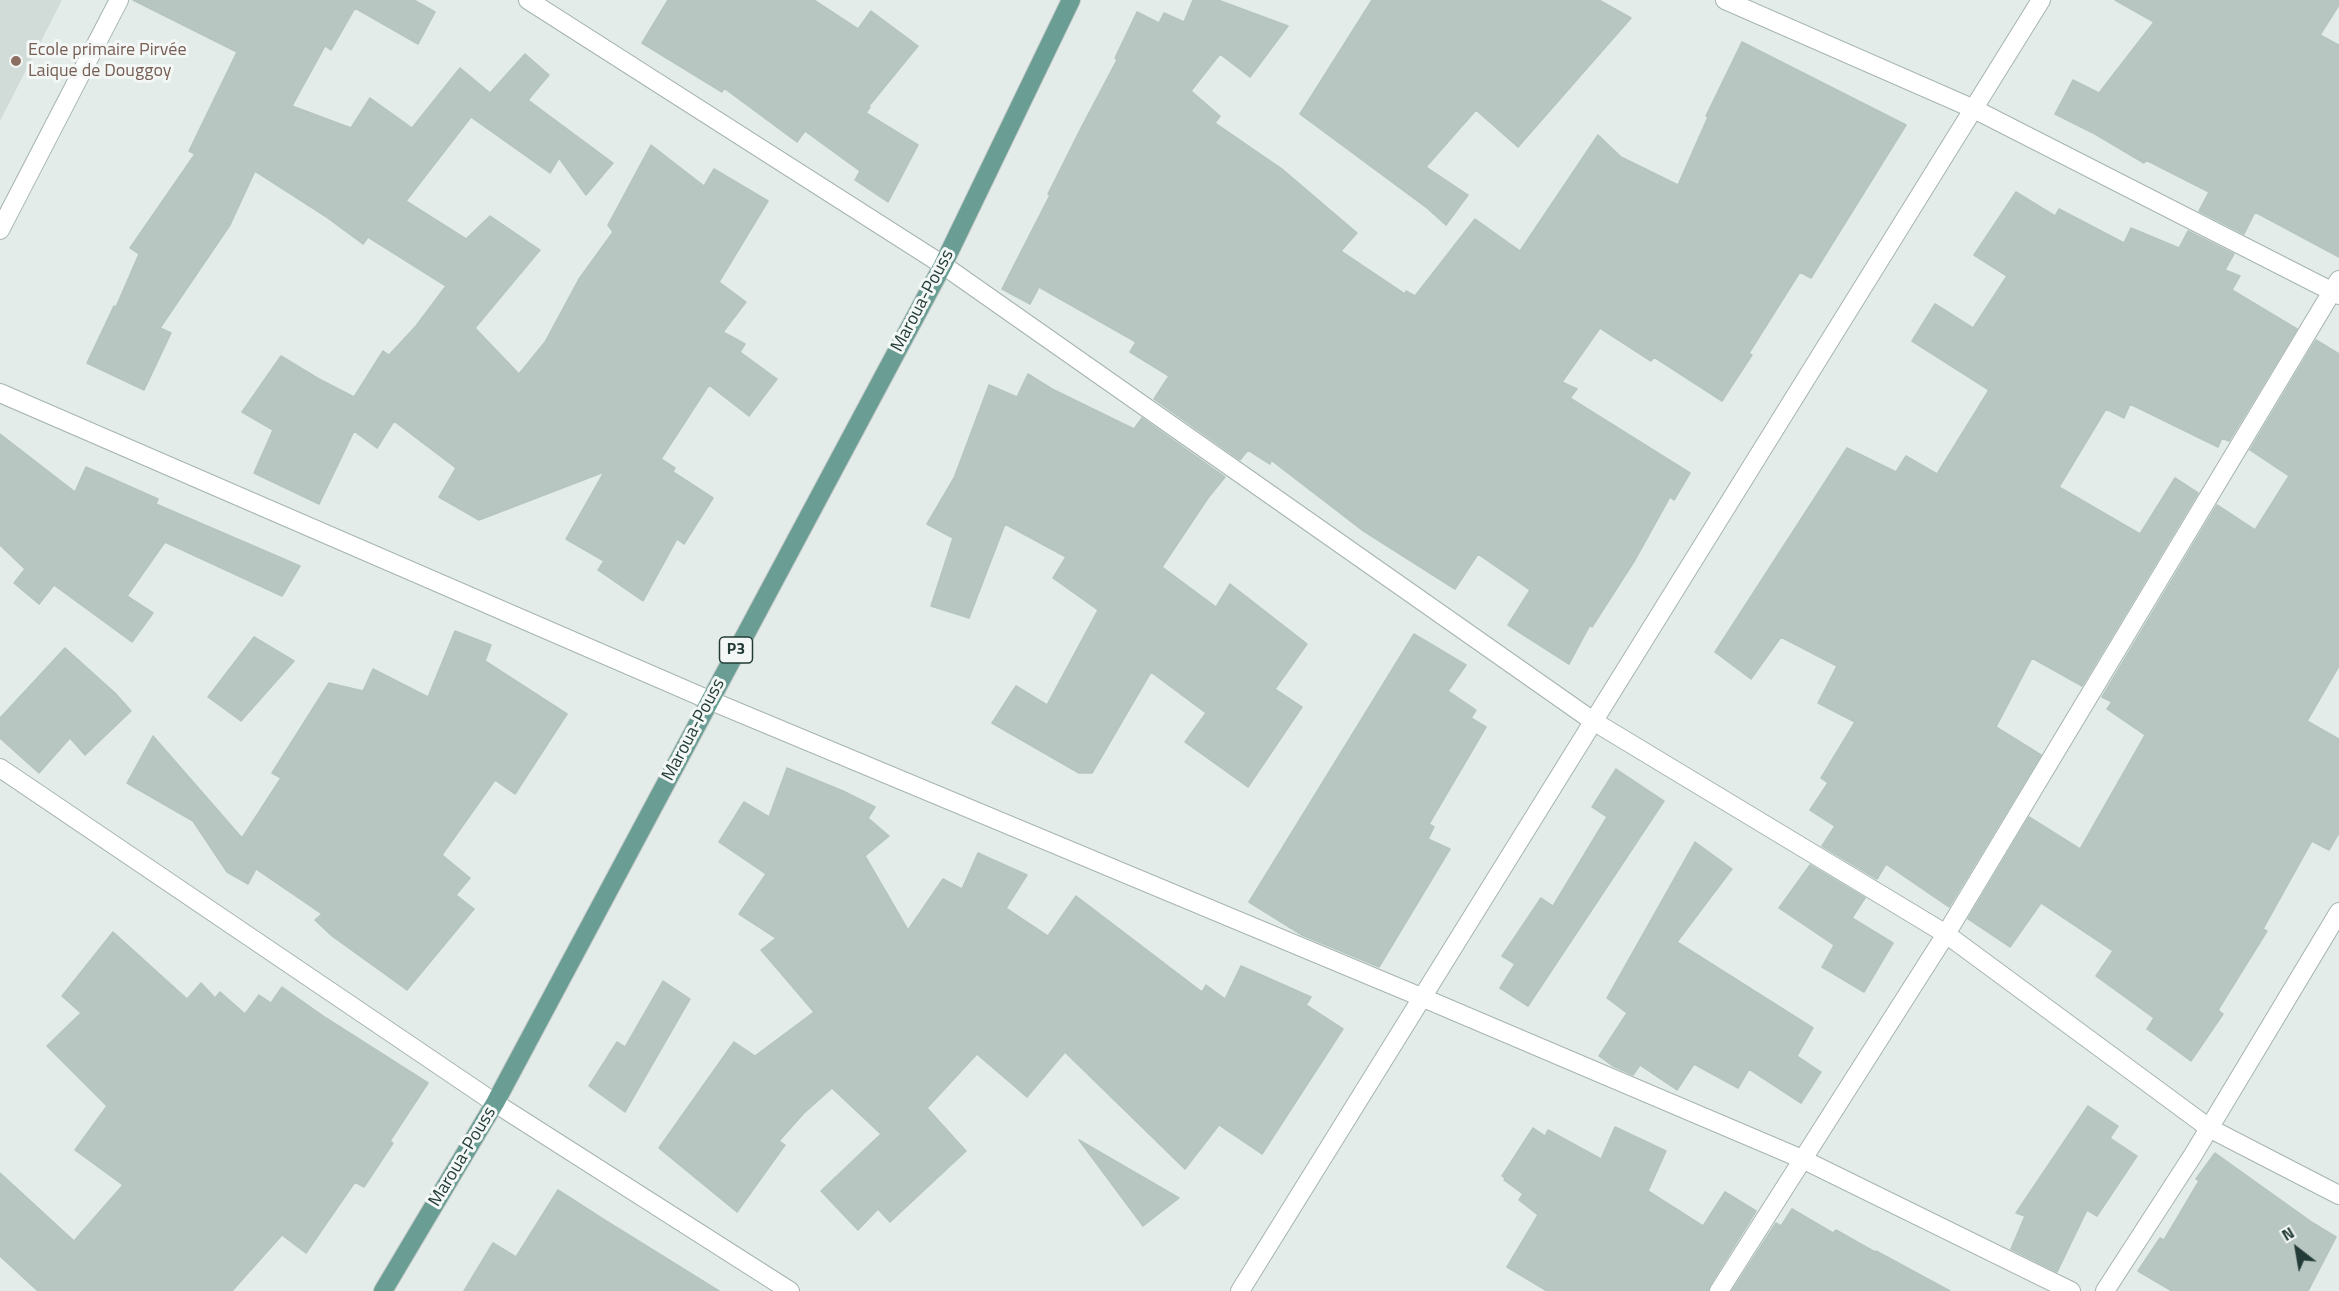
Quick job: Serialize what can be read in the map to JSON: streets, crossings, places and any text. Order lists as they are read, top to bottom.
{
  "streets": {
    "main road": ["Maroua-Pouss", "P3"]
  },
  "places": ["Ecole primaire Pirvée Laique de Douggoy"],
  "north": "top left"
}
